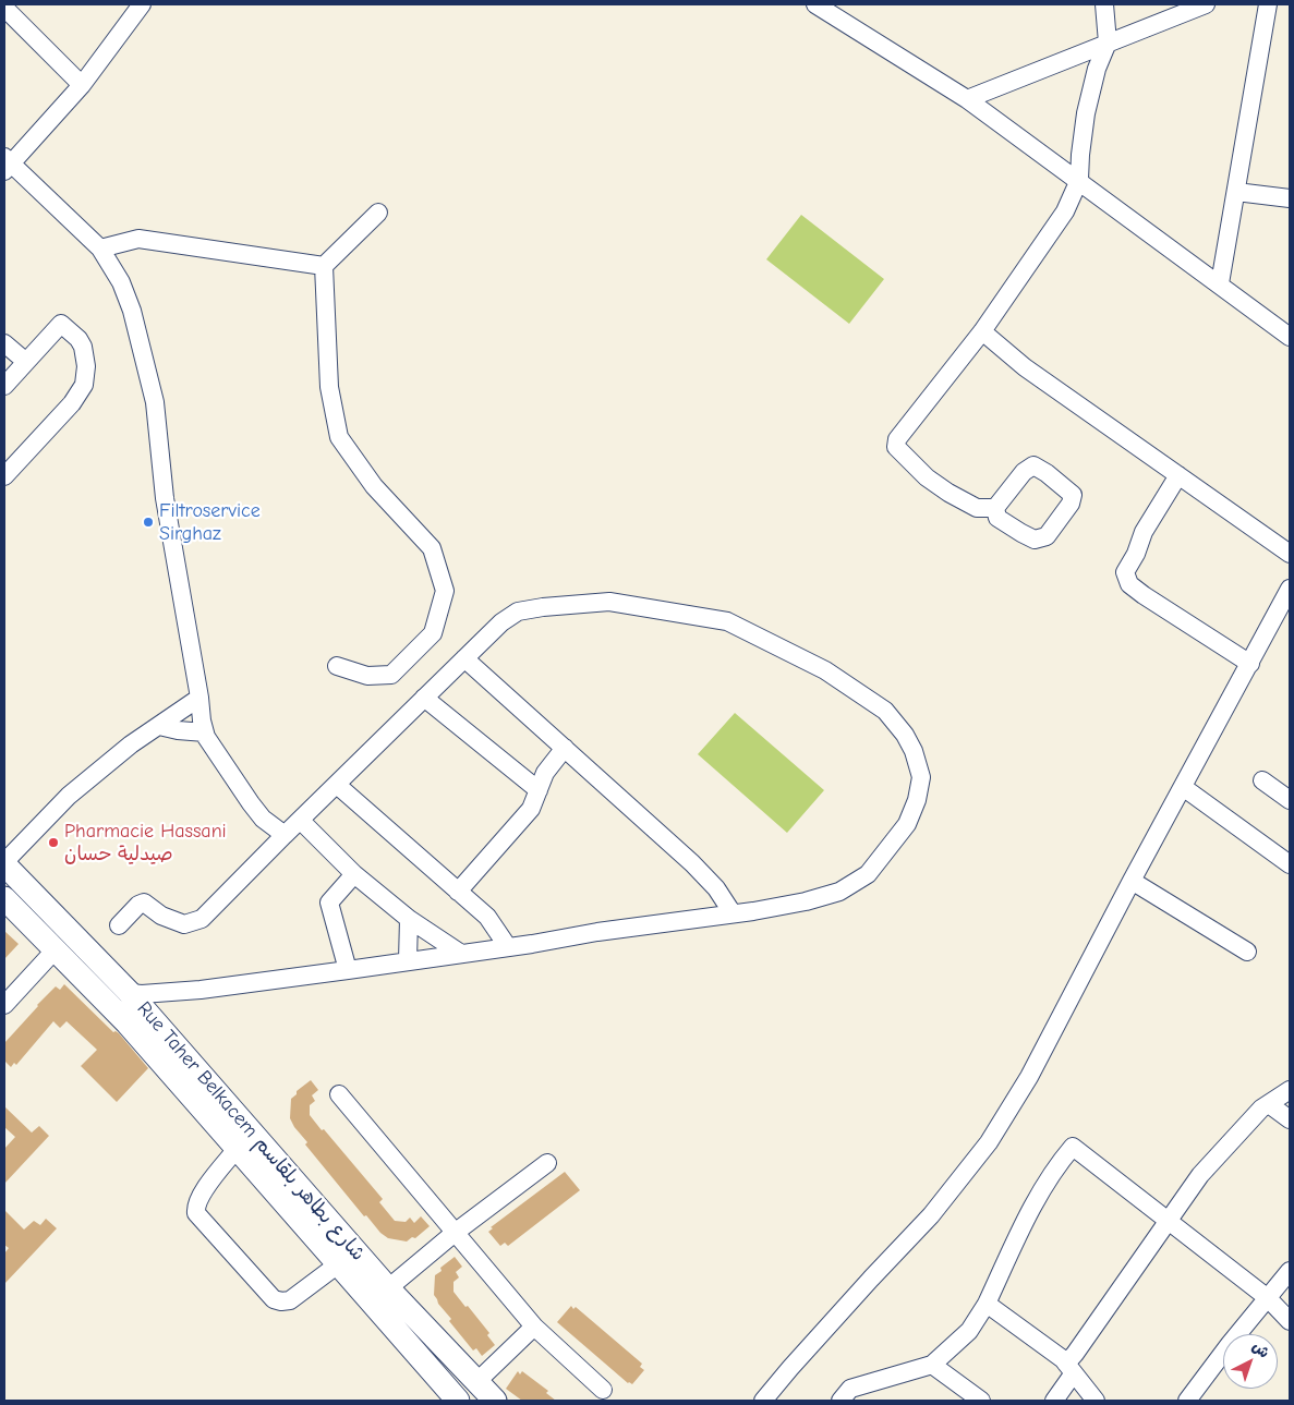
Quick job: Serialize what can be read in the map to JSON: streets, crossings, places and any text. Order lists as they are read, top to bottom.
{
  "streets": {
    "main road": ["Rue Taher Belkacem شارع بطاهر بلقاسم"]
  },
  "places": ["Filtroservice Sirghaz", "Pharmacie Hassani صيدلية حسان"],
  "north": "top right"
}
